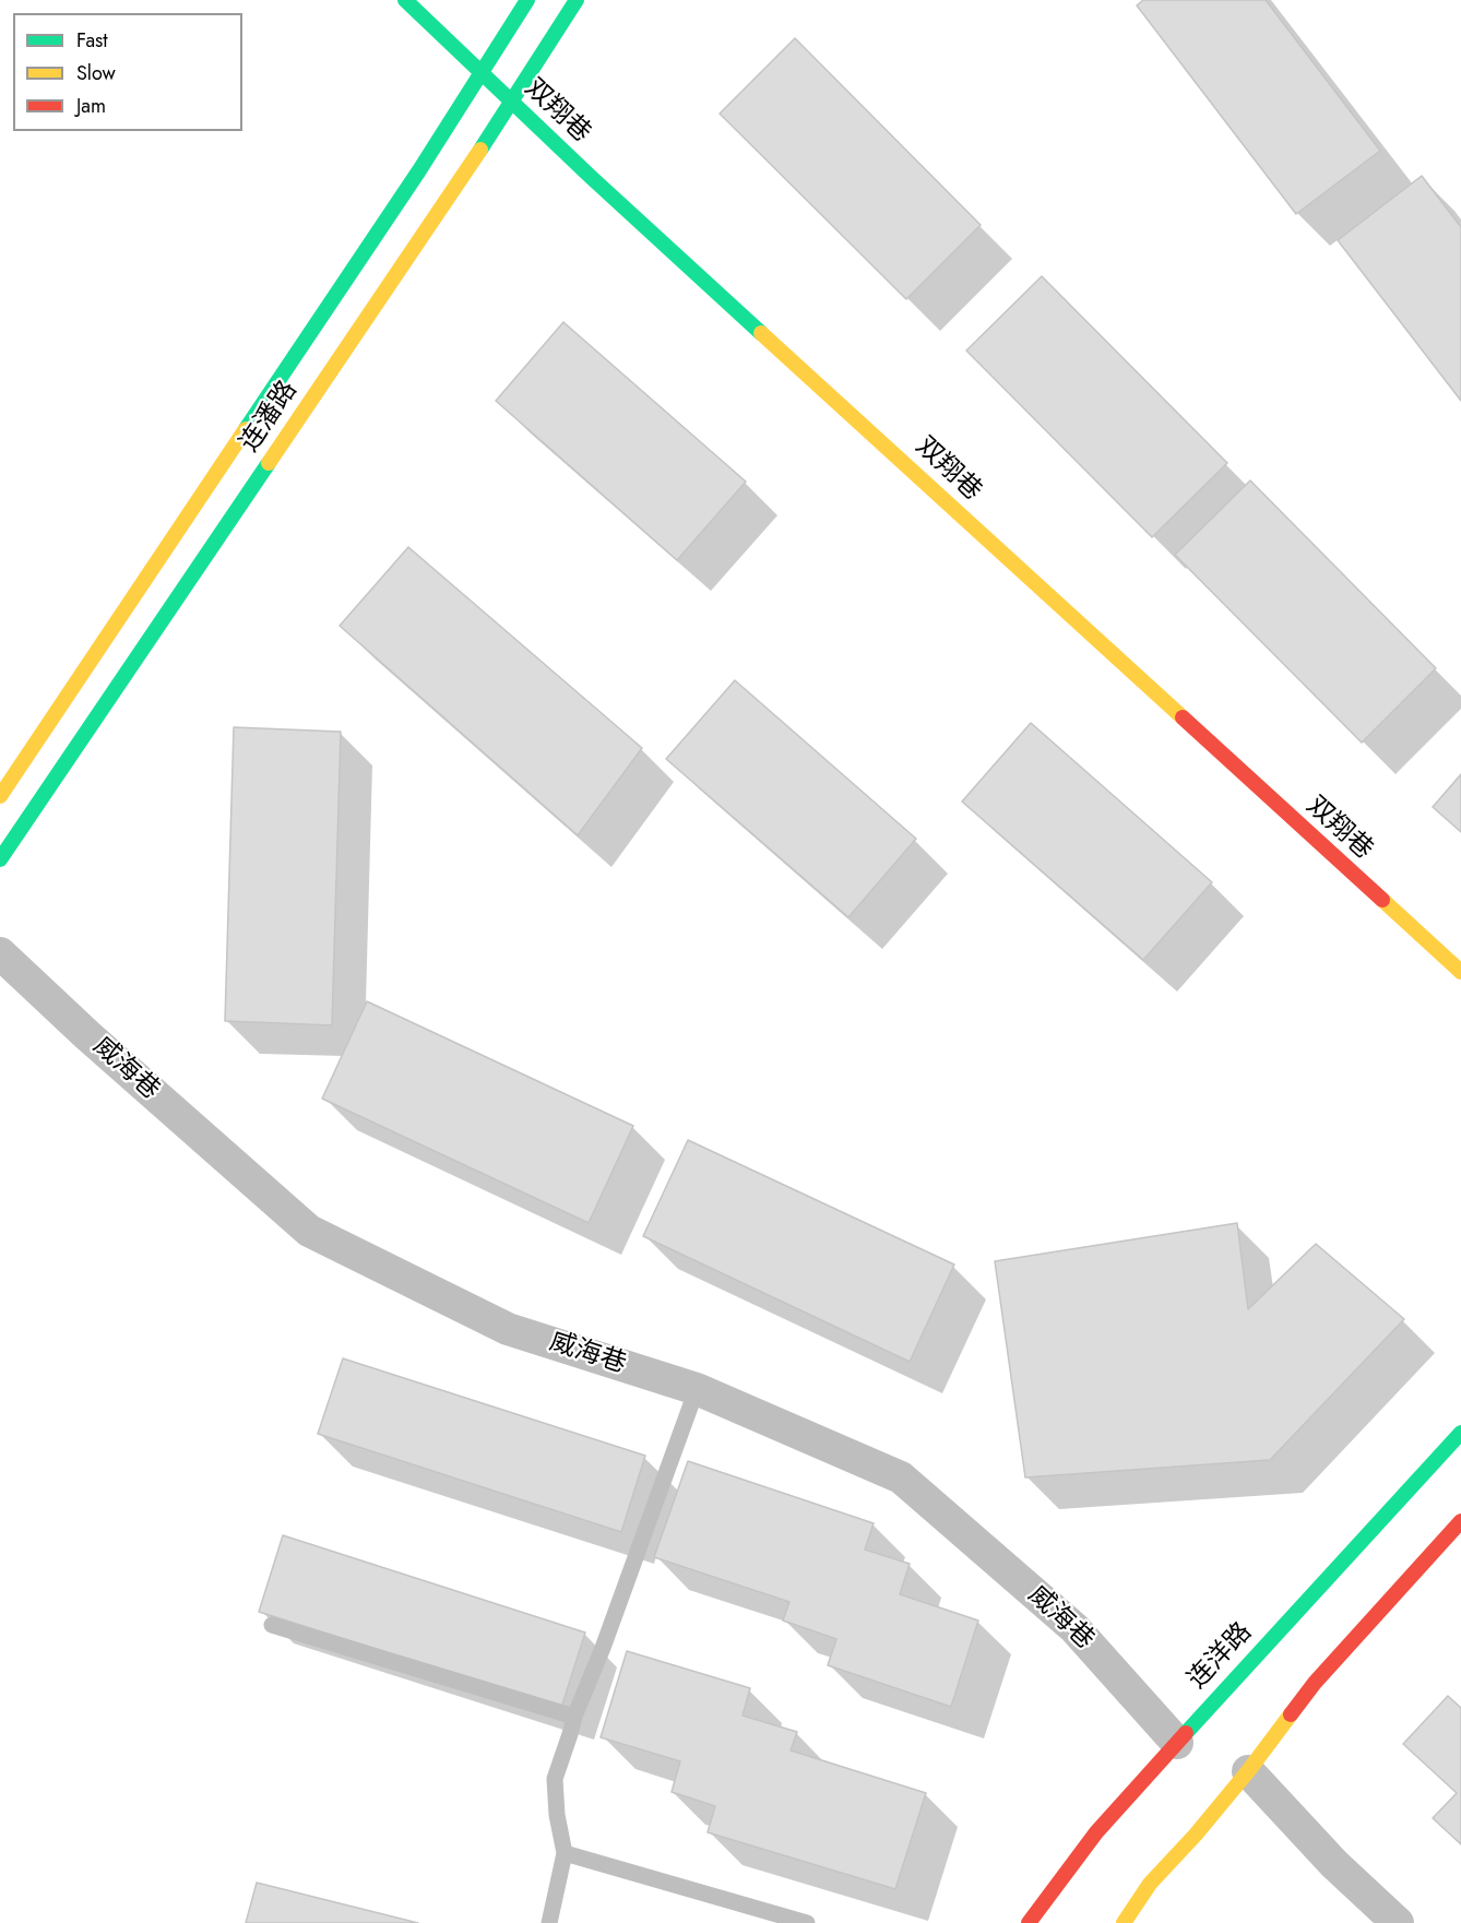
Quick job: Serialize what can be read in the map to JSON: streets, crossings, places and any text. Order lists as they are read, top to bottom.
{
  "streets": {
    "main road": ["双翔巷", "连潘路", "连洋路"],
    "street": ["威海巷"]
  },
  "crossings": [
    ["双翔巷", "连潘路"],
    ["威海巷", "连洋路"]
  ],
  "legend": ["Fast", "Slow", "Jam"]
}
